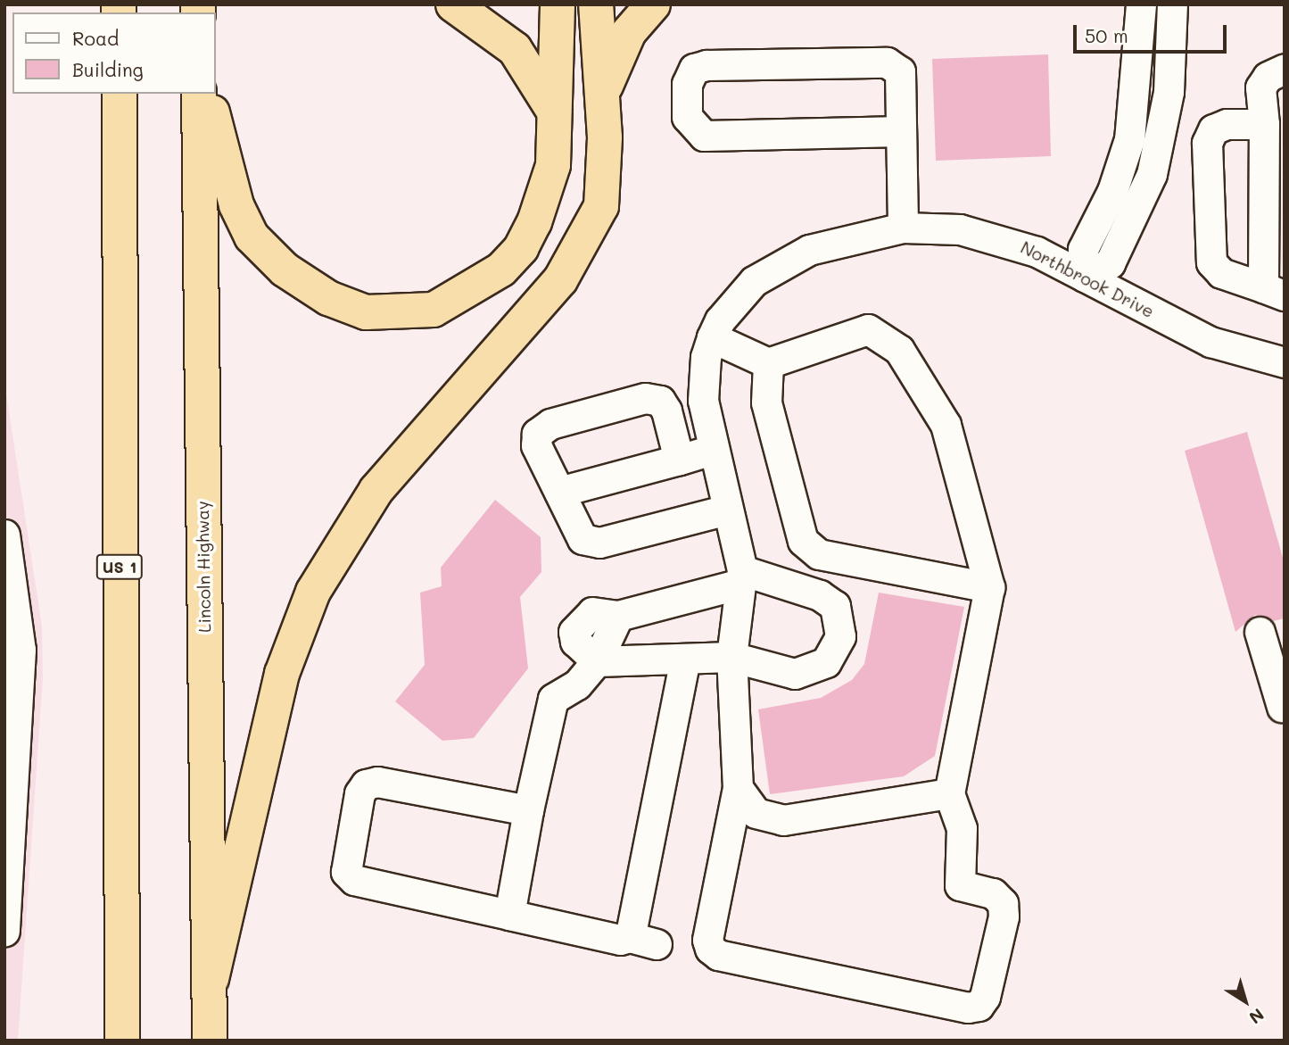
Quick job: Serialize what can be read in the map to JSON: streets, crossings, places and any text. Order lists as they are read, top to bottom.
{
  "streets": {
    "highway": ["US 1", "Lincoln Highway"],
    "lane": ["Northbrook Drive"]
  },
  "legend": ["Road", "Building"],
  "scale_bar": "50 m",
  "north": "bottom right"
}
